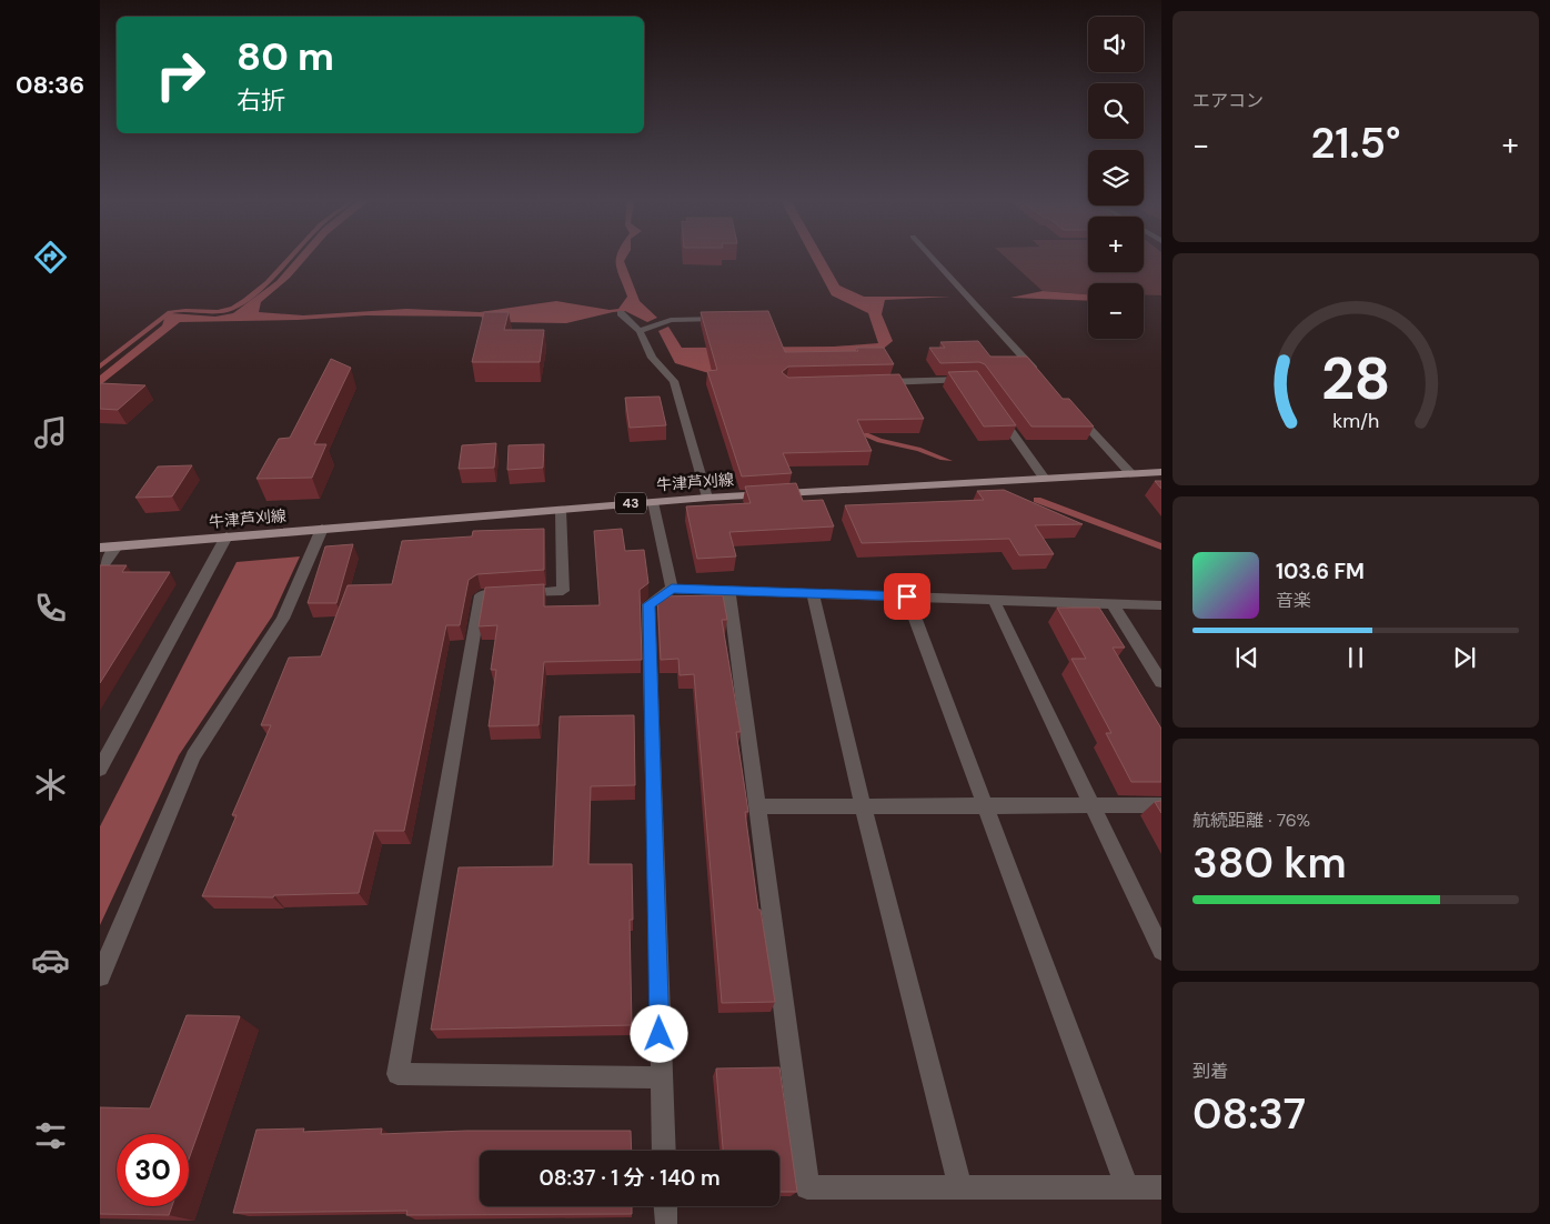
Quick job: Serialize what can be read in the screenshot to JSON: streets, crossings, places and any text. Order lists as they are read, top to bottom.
{
  "streets": {
    "main road": ["牛津芦刈線", "43"]
  },
  "page": {
    "tabs": "08:36",
    "tile": [
      "エアコン",
      ["航続距離 · 76%", "380 km"],
      ["到着", "08:37"]
    ],
    "map_buttons": ["+", "−"],
    "turn": ["80 m", "右折"],
    "heat": ["−", "21.5°", "+"],
    "song": ["103.6 FM", "音楽"],
    "limit": "30",
    "trip": "08:37 · 1 分 · 140 m",
    "gauge": ["28", "km/h"]
  }
}
